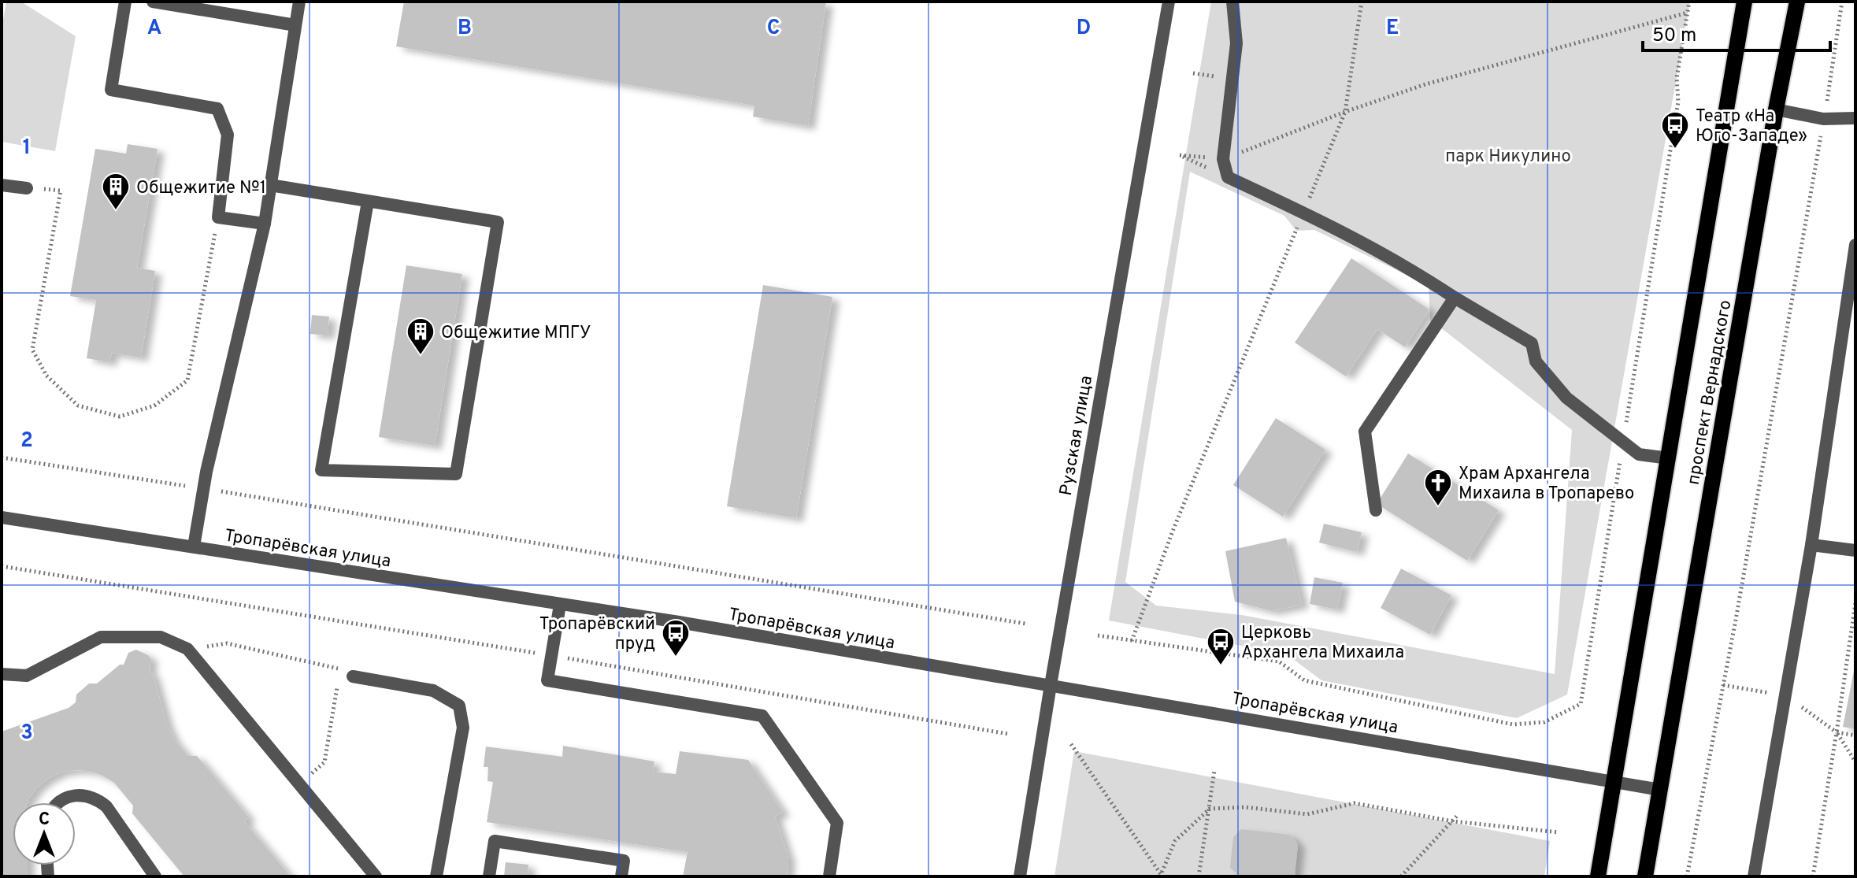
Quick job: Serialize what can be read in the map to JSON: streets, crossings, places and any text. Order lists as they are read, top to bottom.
{
  "streets": {
    "main road": ["проспект Вернадского"],
    "street": ["Рузская улица", "Тропарёвская улица"]
  },
  "crossings": [
    ["проспект Вернадского", "Тропарёвская улица"],
    ["Рузская улица", "Тропарёвская улица"]
  ],
  "parks": ["парк Никулино"],
  "places": {
    "bus stop": ["Театр «На Юго-Западе»", "Тропарёвский пруд", "Церковь Архангела Михаила"],
    "building": ["Общежитие №1", "Общежитие МПГУ"],
    "church": ["Храм Архангела Михаила в Тропарево"]
  },
  "scale_bar": "50 m",
  "north": "top",
  "grid": {
    "columns": [
      "A",
      "B",
      "C",
      "D",
      "E"
    ],
    "rows": ["1", "2", "3"]
  }
}
